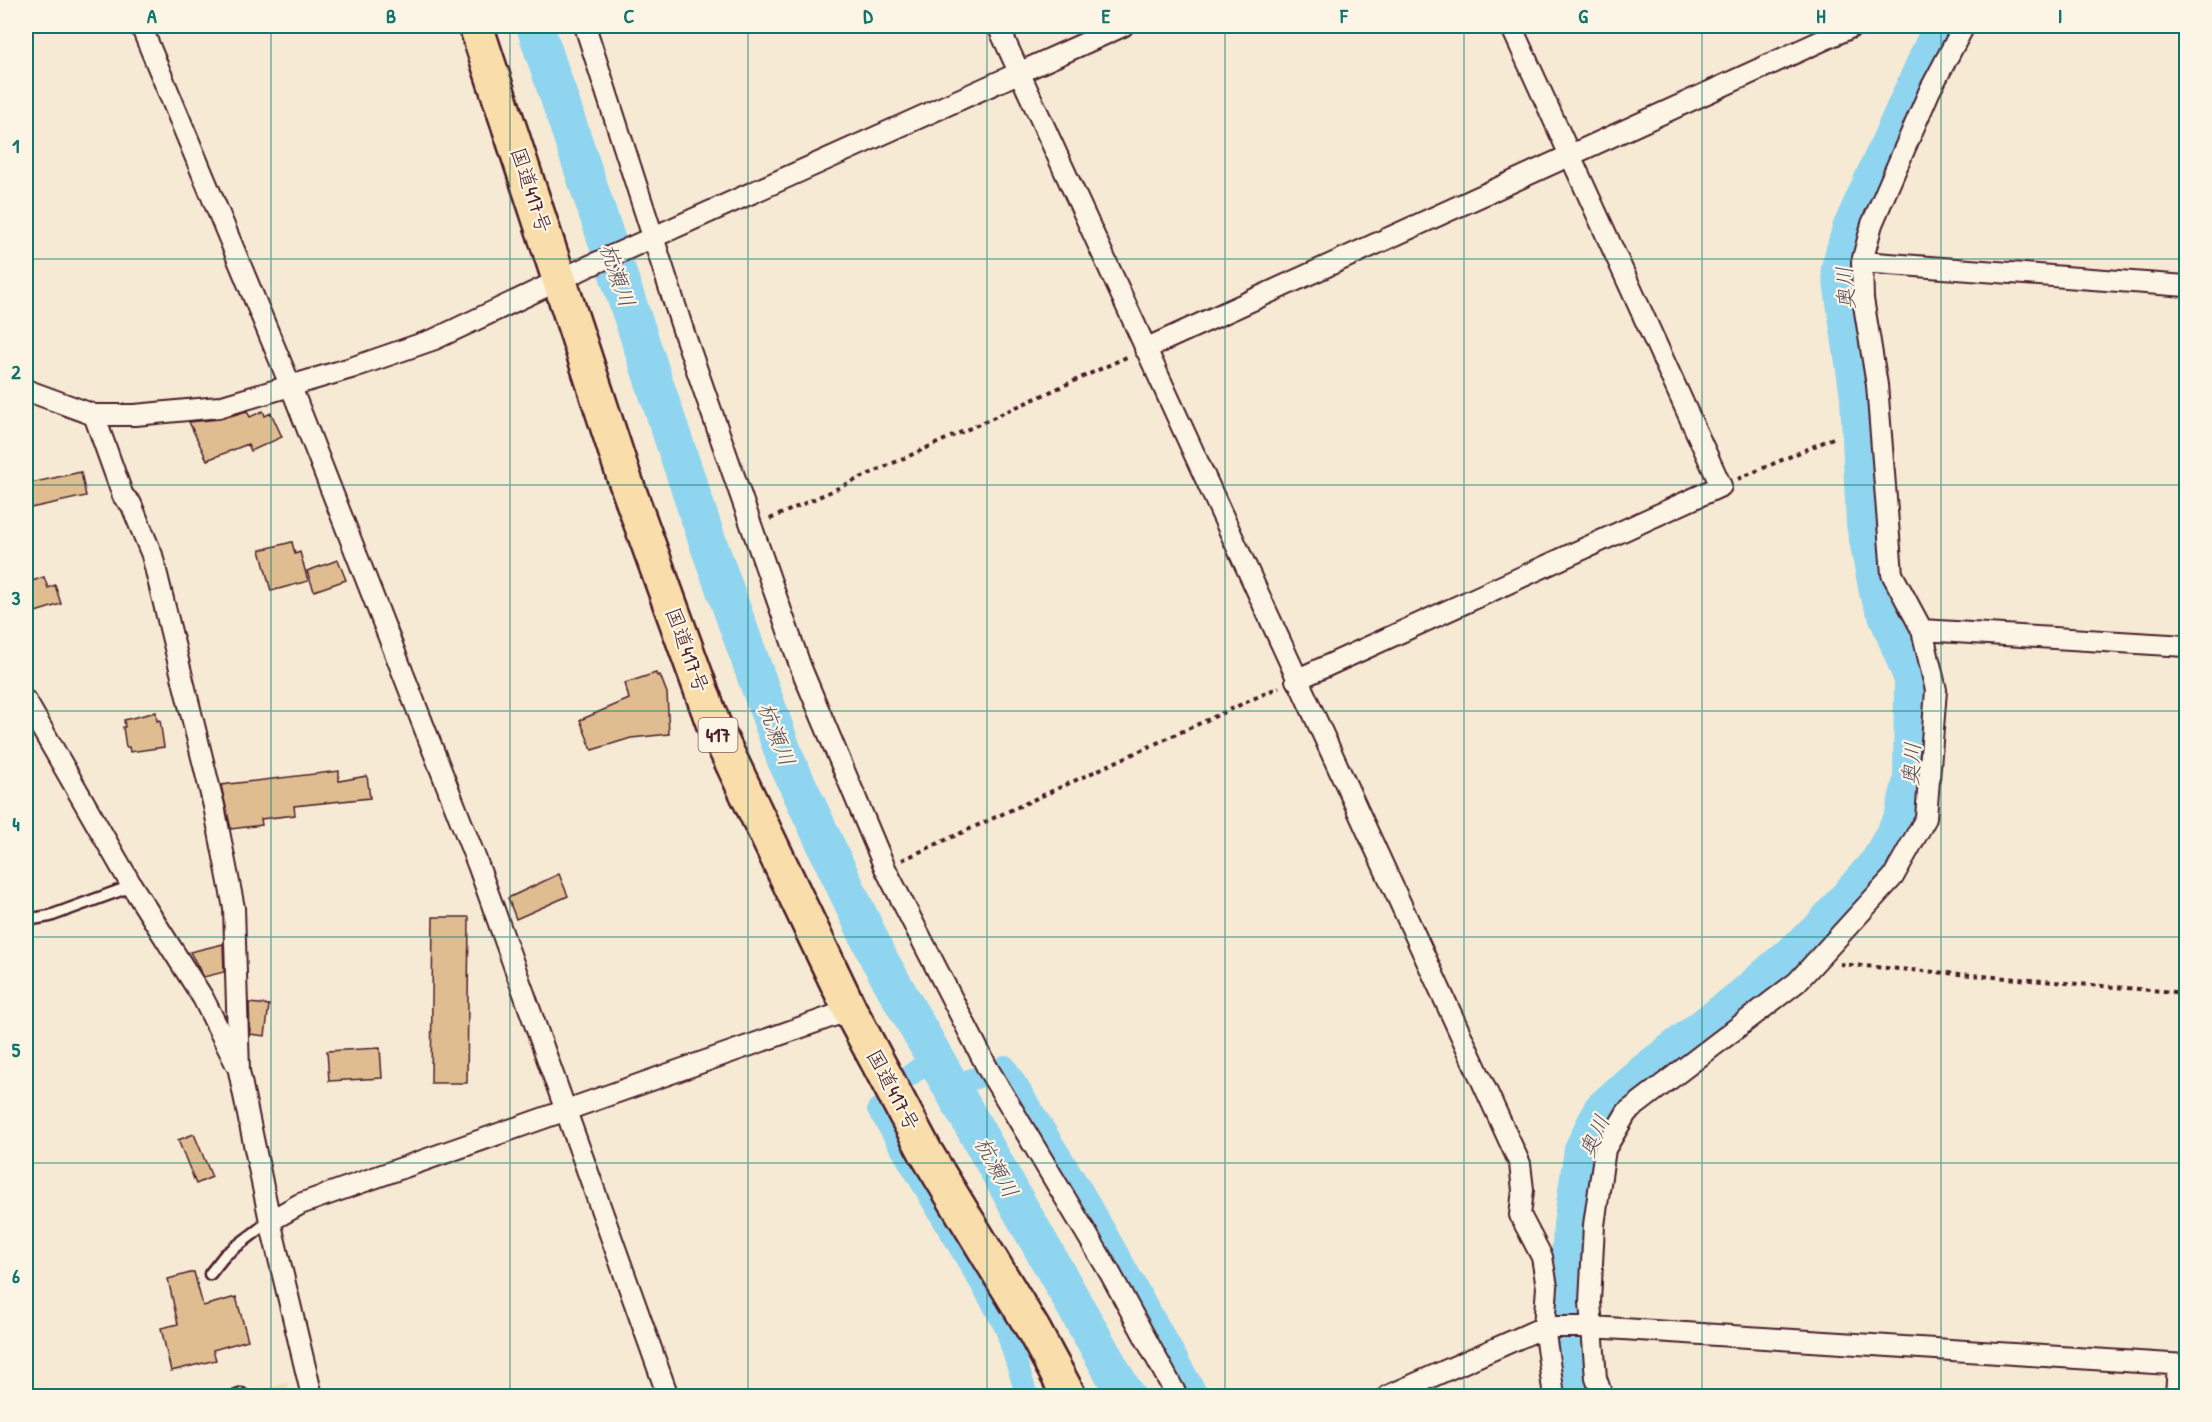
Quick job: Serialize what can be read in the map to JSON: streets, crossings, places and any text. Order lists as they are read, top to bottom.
{
  "streets": {
    "highway": ["国道417号", "417"]
  },
  "water": ["杭瀬川", "奥川"],
  "grid": {
    "columns": [
      "A",
      "B",
      "C",
      "D",
      "E",
      "F",
      "G",
      "H",
      "I"
    ],
    "rows": [
      "1",
      "2",
      "3",
      "4",
      "5",
      "6"
    ]
  }
}
